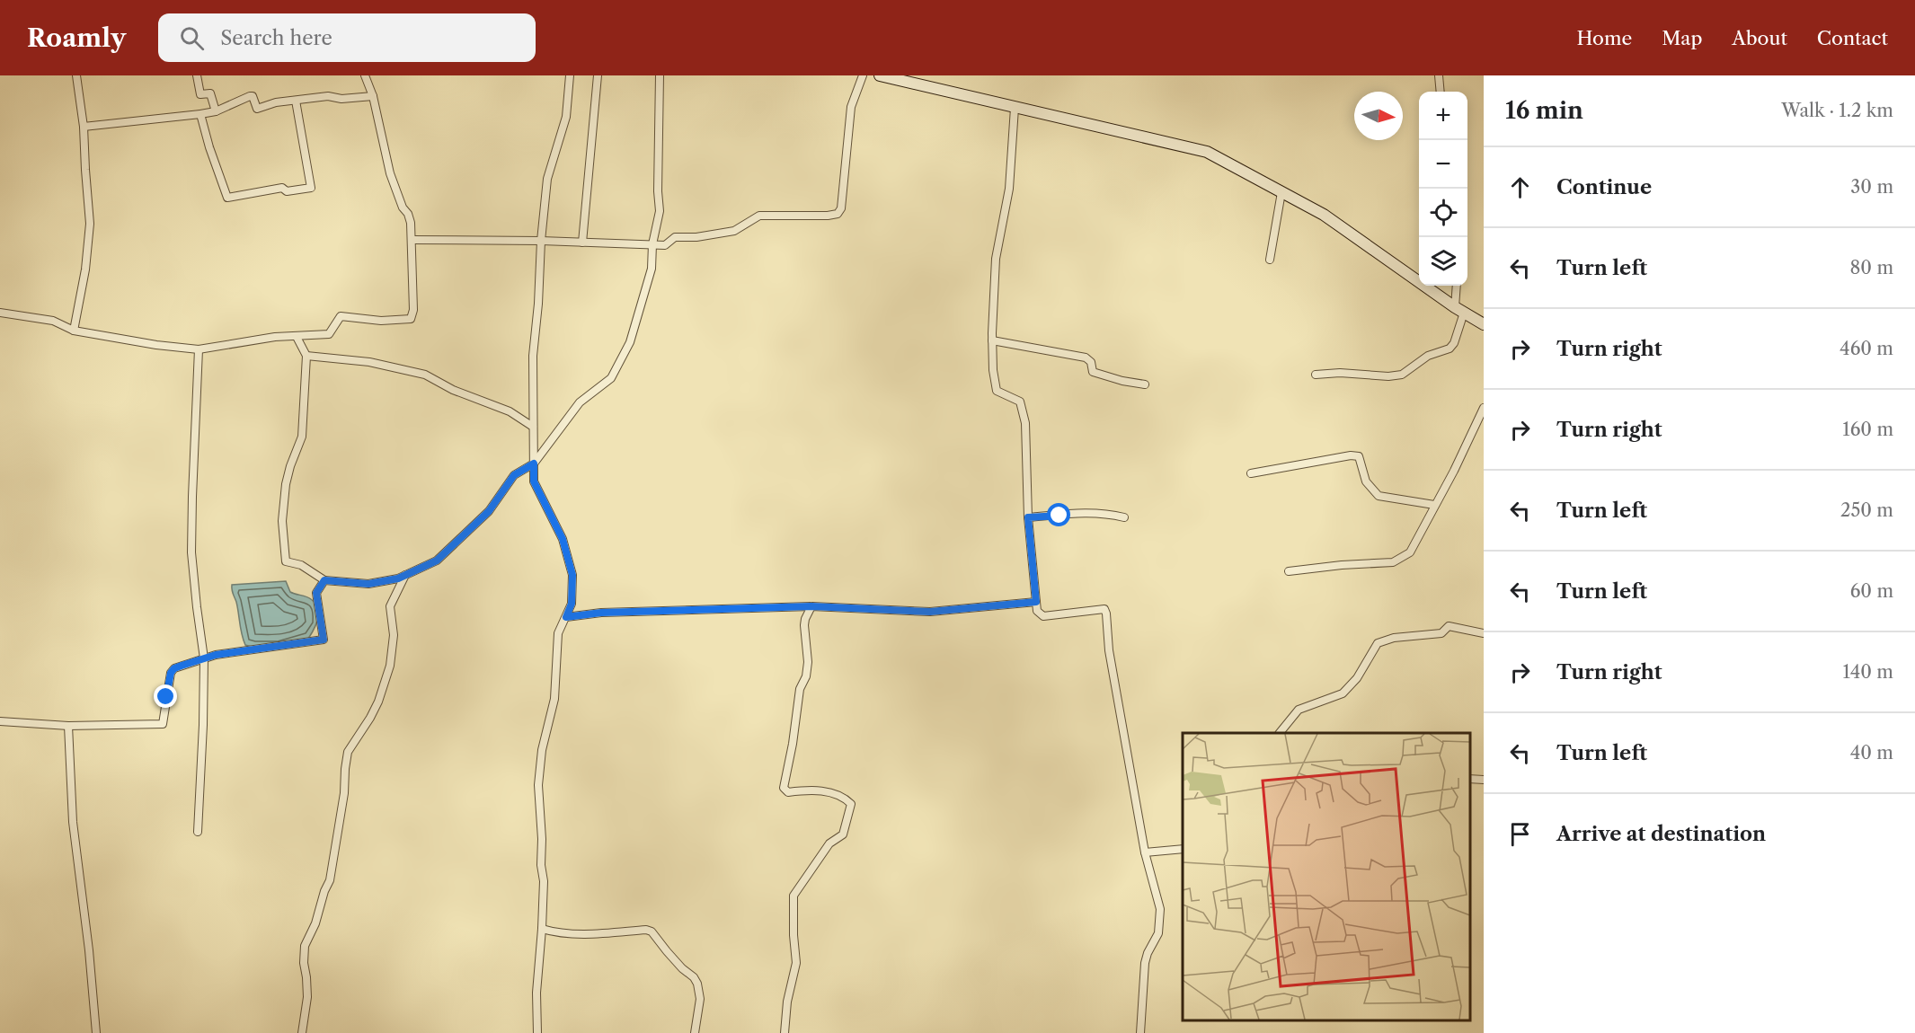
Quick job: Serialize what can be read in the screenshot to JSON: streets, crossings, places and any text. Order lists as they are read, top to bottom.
{
  "north": "right",
  "page": {
    "header": "Roamly",
    "search": "Search here",
    "nav": [
      "Home",
      "Map",
      "About",
      "Contact"
    ],
    "heading": ["16 min", "Walk · 1.2 km"],
    "map_buttons": ["+", "−"],
    "list": [
      ["Continue", "30 m"],
      ["Turn left", "80 m"],
      ["Turn right", "460 m"],
      ["Turn right", "160 m"],
      ["Turn left", "250 m"],
      ["Turn left", "60 m"],
      ["Turn right", "140 m"],
      ["Turn left", "40 m"],
      "Arrive at destination"
    ]
  }
}
